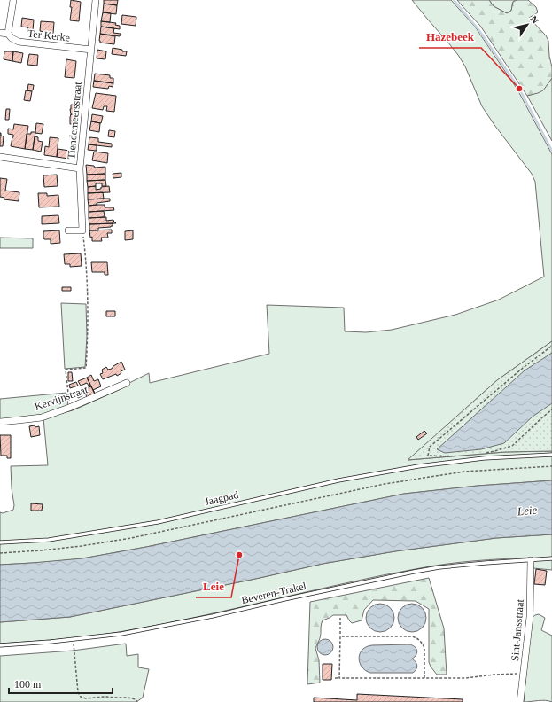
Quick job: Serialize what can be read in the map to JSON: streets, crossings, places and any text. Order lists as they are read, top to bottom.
{
  "streets": {
    "street": [
      "Ter Kerke",
      "Tiendemeersstraat",
      "Kervijnstraat",
      "Sint-Jansstraat"
    ],
    "lane": ["Jaagpad", "Beveren-Trakel"]
  },
  "crossings": [
    ["Ter Kerke", "Tiendemeersstraat"],
    ["Beveren-Trakel", "Sint-Jansstraat"]
  ],
  "water": ["Leie"],
  "places": ["Hazebeek", "Leie"],
  "scale_bar": "100 m",
  "north": "top right"
}
